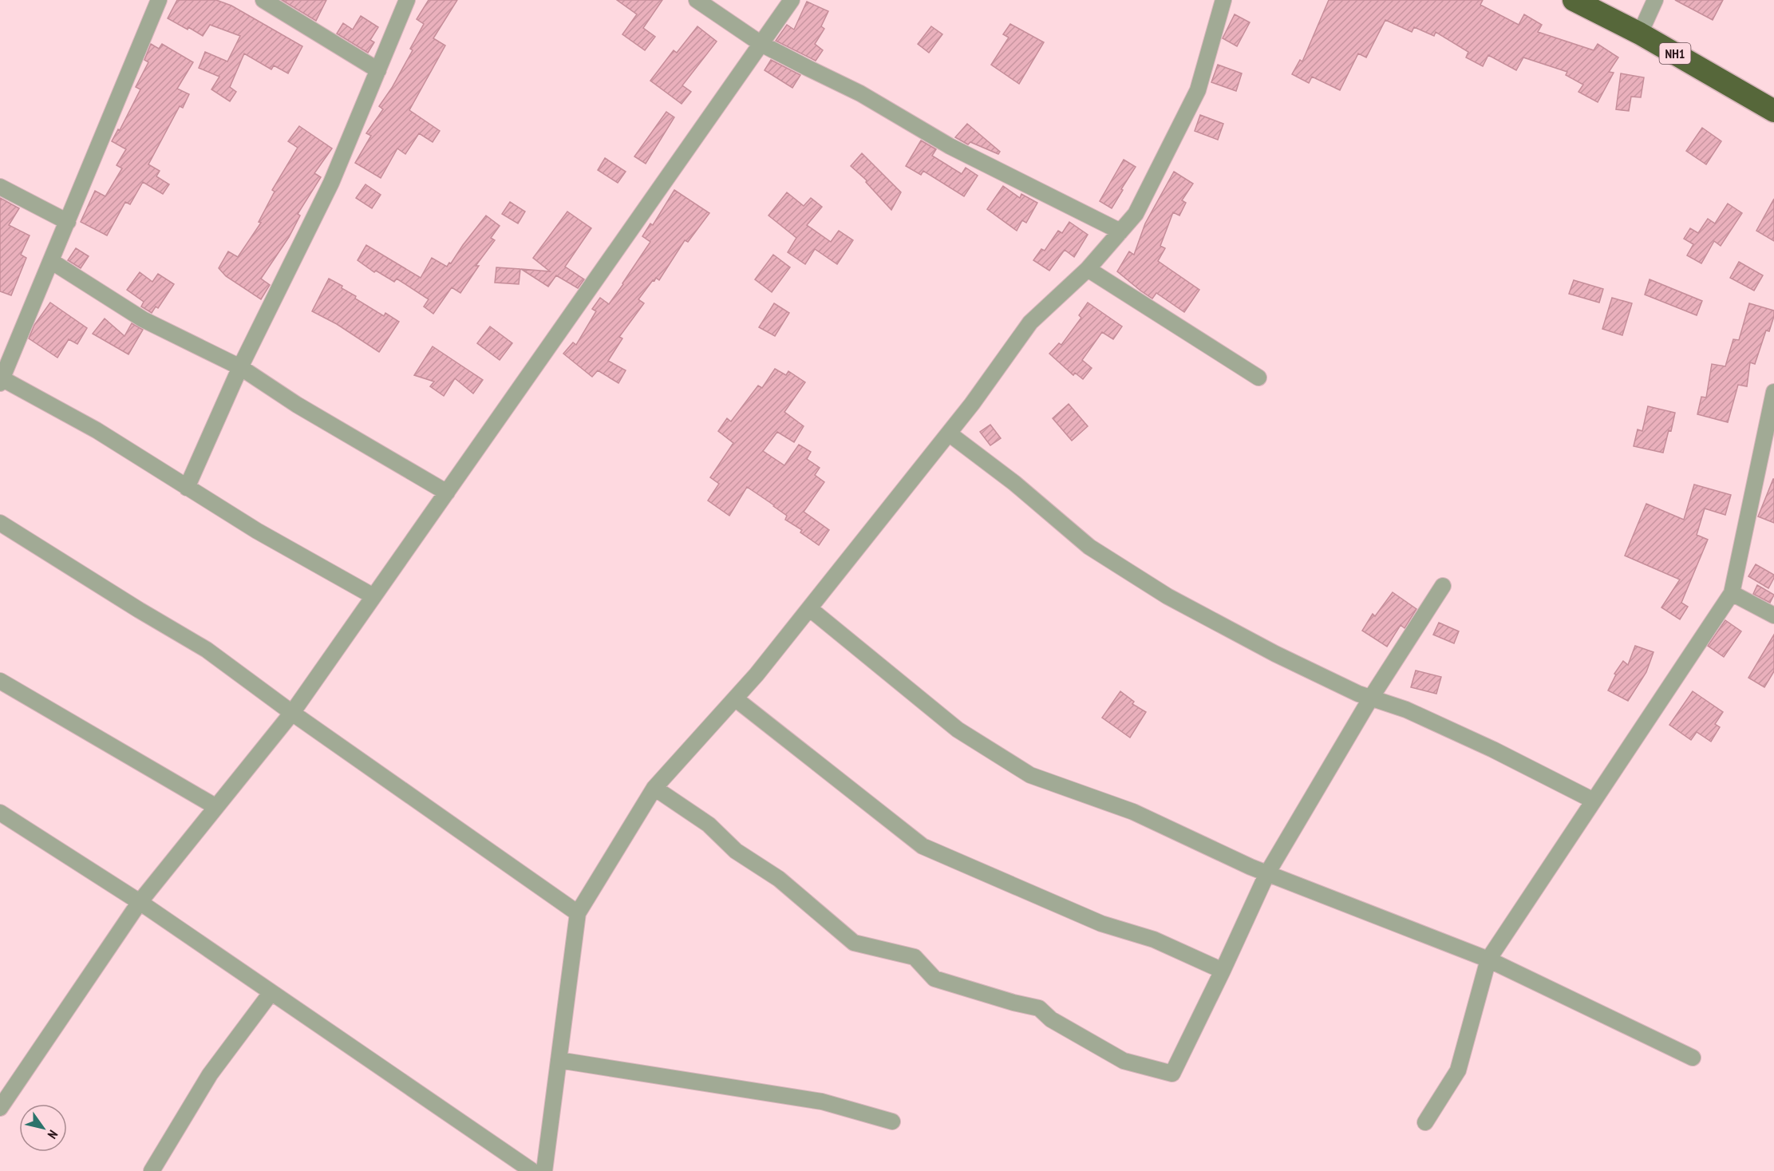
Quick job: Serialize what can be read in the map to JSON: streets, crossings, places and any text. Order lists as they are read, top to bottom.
{
  "streets": {
    "highway": ["NH1"]
  },
  "north": "bottom right"
}
